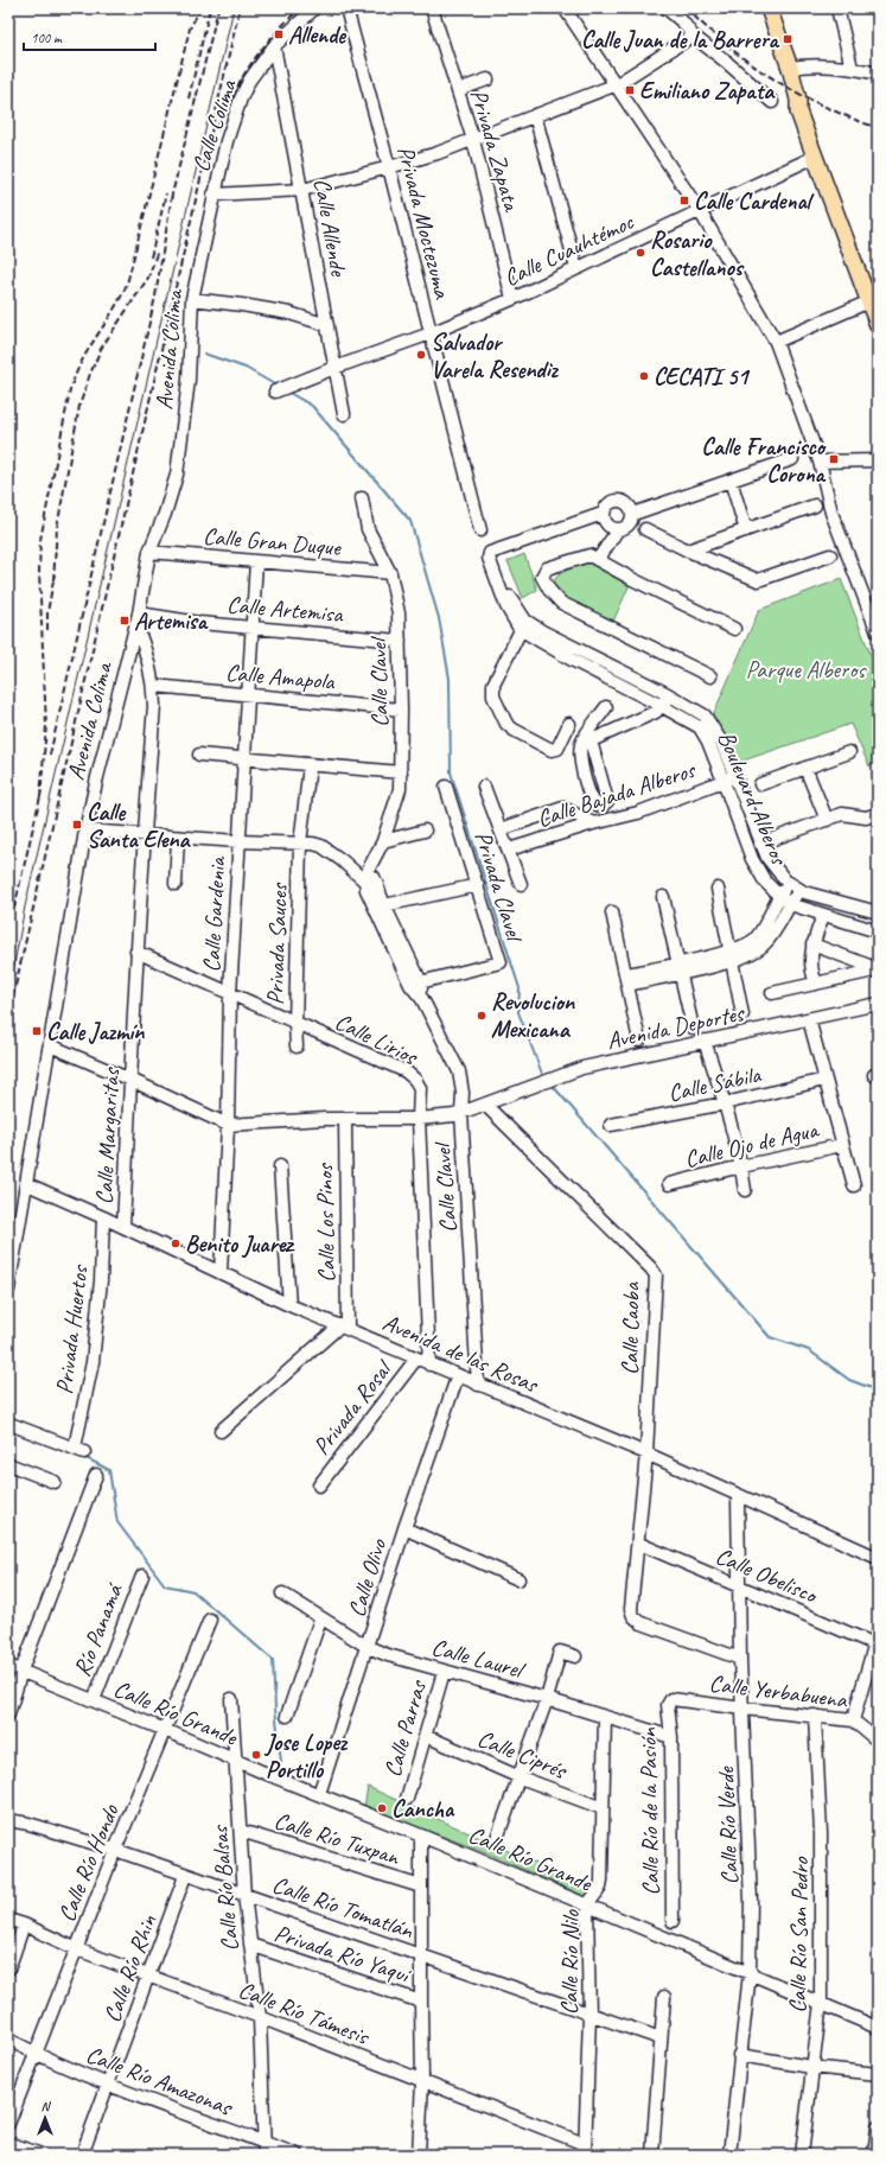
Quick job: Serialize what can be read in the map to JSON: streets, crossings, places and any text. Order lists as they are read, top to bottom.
{
  "streets": {
    "street": [
      "Calle Colima",
      "Privada Zapata",
      "Privada Moctezuma",
      "Calle Allende",
      "Calle Cuauhtémoc",
      "Avenida Colima",
      "Calle Gran Duque",
      "Calle Artemisa",
      "Calle Amapola",
      "Calle Clavel",
      "Calle Bajada Alberos",
      "Boulevard Alberos",
      "Privada Clavel",
      "Calle Gardenia",
      "Privada Sauces",
      "Avenida Deportes",
      "Calle Lirios",
      "Calle Sábila",
      "Calle Margaritas",
      "Calle Ojo de Agua",
      "Calle Los Pinos",
      "Calle Caoba",
      "Privada Huertos",
      "Avenida de las Rosas",
      "Privada Rosal",
      "Calle Obelisco",
      "Calle Olivo",
      "Río Panamá",
      "Calle Laurel",
      "Calle Yerbabuena",
      "Calle Río Grande",
      "Calle Parras",
      "Calle Ciprés",
      "Calle Río de la Pasión",
      "Calle Río Verde",
      "Calle Río Tuxpan",
      "Calle Río Hondo",
      "Calle Río Balsas",
      "Calle Río Tomatlán",
      "Calle Río San Pedro",
      "Privada Río Yaqui",
      "Calle Río Nilo",
      "Calle Río Rhin",
      "Calle Río Támesis",
      "Calle Río Amazonas"
    ]
  },
  "crossings": [
    ["Calle Colima", "Calle Allende"],
    ["Calle Colima", "Avenida Colima"],
    ["Privada Zapata", "Calle Cuauhtémoc"],
    ["Privada Moctezuma", "Calle Cuauhtémoc"],
    ["Calle Allende", "Calle Cuauhtémoc"],
    ["Avenida Colima", "Calle Gran Duque"],
    ["Avenida Colima", "Calle Artemisa"],
    ["Avenida Colima", "Calle Margaritas"],
    ["Avenida Colima", "Avenida de las Rosas"],
    ["Calle Gran Duque", "Calle Clavel"],
    ["Calle Gran Duque", "Calle Gardenia"],
    ["Calle Artemisa", "Calle Clavel"],
    ["Calle Artemisa", "Calle Gardenia"],
    ["Calle Artemisa", "Calle Margaritas"],
    ["Calle Amapola", "Calle Clavel"],
    ["Calle Amapola", "Calle Gardenia"],
    ["Calle Amapola", "Calle Margaritas"],
    ["Calle Clavel", "Privada Clavel"],
    ["Calle Clavel", "Avenida de las Rosas"],
    ["Calle Bajada Alberos", "Boulevard Alberos"],
    ["Calle Gardenia", "Calle Lirios"],
    ["Calle Gardenia", "Avenida de las Rosas"],
    ["Privada Sauces", "Calle Lirios"],
    ["Avenida Deportes", "Calle Caoba"],
    ["Calle Lirios", "Calle Margaritas"],
    ["Calle Lirios", "Avenida de las Rosas"],
    ["Calle Margaritas", "Avenida de las Rosas"],
    ["Calle Los Pinos", "Avenida de las Rosas"],
    ["Calle Caoba", "Avenida de las Rosas"],
    ["Calle Caoba", "Calle Obelisco"],
    ["Calle Caoba", "Calle Río Verde"],
    ["Privada Huertos", "Avenida de las Rosas"],
    ["Avenida de las Rosas", "Privada Rosal"],
    ["Avenida de las Rosas", "Calle Olivo"],
    ["Avenida de las Rosas", "Calle Río Verde"],
    ["Calle Obelisco", "Calle Río Verde"],
    ["Calle Olivo", "Calle Laurel"],
    ["Calle Olivo", "Calle Río Grande"],
    ["Río Panamá", "Calle Río Grande"],
    ["Calle Laurel", "Calle Parras"],
    ["Calle Laurel", "Calle Río de la Pasión"],
    ["Calle Laurel", "Calle Río Nilo"],
    ["Calle Yerbabuena", "Calle Río de la Pasión"],
    ["Calle Yerbabuena", "Calle Río Verde"],
    ["Calle Yerbabuena", "Calle Río San Pedro"],
    ["Calle Río Grande", "Calle Río Verde"],
    ["Calle Río Grande", "Calle Río Hondo"],
    ["Calle Río Grande", "Calle Río Balsas"],
    ["Calle Río Grande", "Calle Río San Pedro"],
    ["Calle Río Grande", "Calle Río Nilo"],
    ["Calle Parras", "Calle Ciprés"],
    ["Calle Ciprés", "Calle Río Nilo"],
    ["Calle Río Tuxpan", "Calle Río Balsas"],
    ["Calle Río Hondo", "Calle Río Tomatlán"],
    ["Calle Río Hondo", "Calle Río Támesis"],
    ["Calle Río Hondo", "Calle Río Amazonas"],
    ["Calle Río Balsas", "Calle Río Tomatlán"],
    ["Calle Río Balsas", "Privada Río Yaqui"],
    ["Calle Río Balsas", "Calle Río Támesis"],
    ["Calle Río Balsas", "Calle Río Amazonas"],
    ["Calle Río Tomatlán", "Calle Río Nilo"],
    ["Calle Río Tomatlán", "Calle Río Rhin"],
    ["Calle Río Nilo", "Calle Río Támesis"],
    ["Calle Río Rhin", "Calle Río Támesis"],
    ["Calle Río Rhin", "Calle Río Amazonas"]
  ],
  "parks": ["Parque Alberos"],
  "places": {
    "transit": [
      "Allende",
      "Calle Juan de la Barrera",
      "Emiliano Zapata",
      "Calle Cardenal",
      "Calle Francisco Corona",
      "Artemisa",
      "Calle Santa Elena",
      "Calle Jazmín"
    ],
    "other": [
      "Rosario Castellanos",
      "Salvador Varela Resendiz",
      "CECATI 51",
      "Revolucion Mexicana",
      "Benito Juarez",
      "Jose Lopez Portillo",
      "Cancha"
    ]
  },
  "scale_bar": "100 m",
  "north": "top"
}
